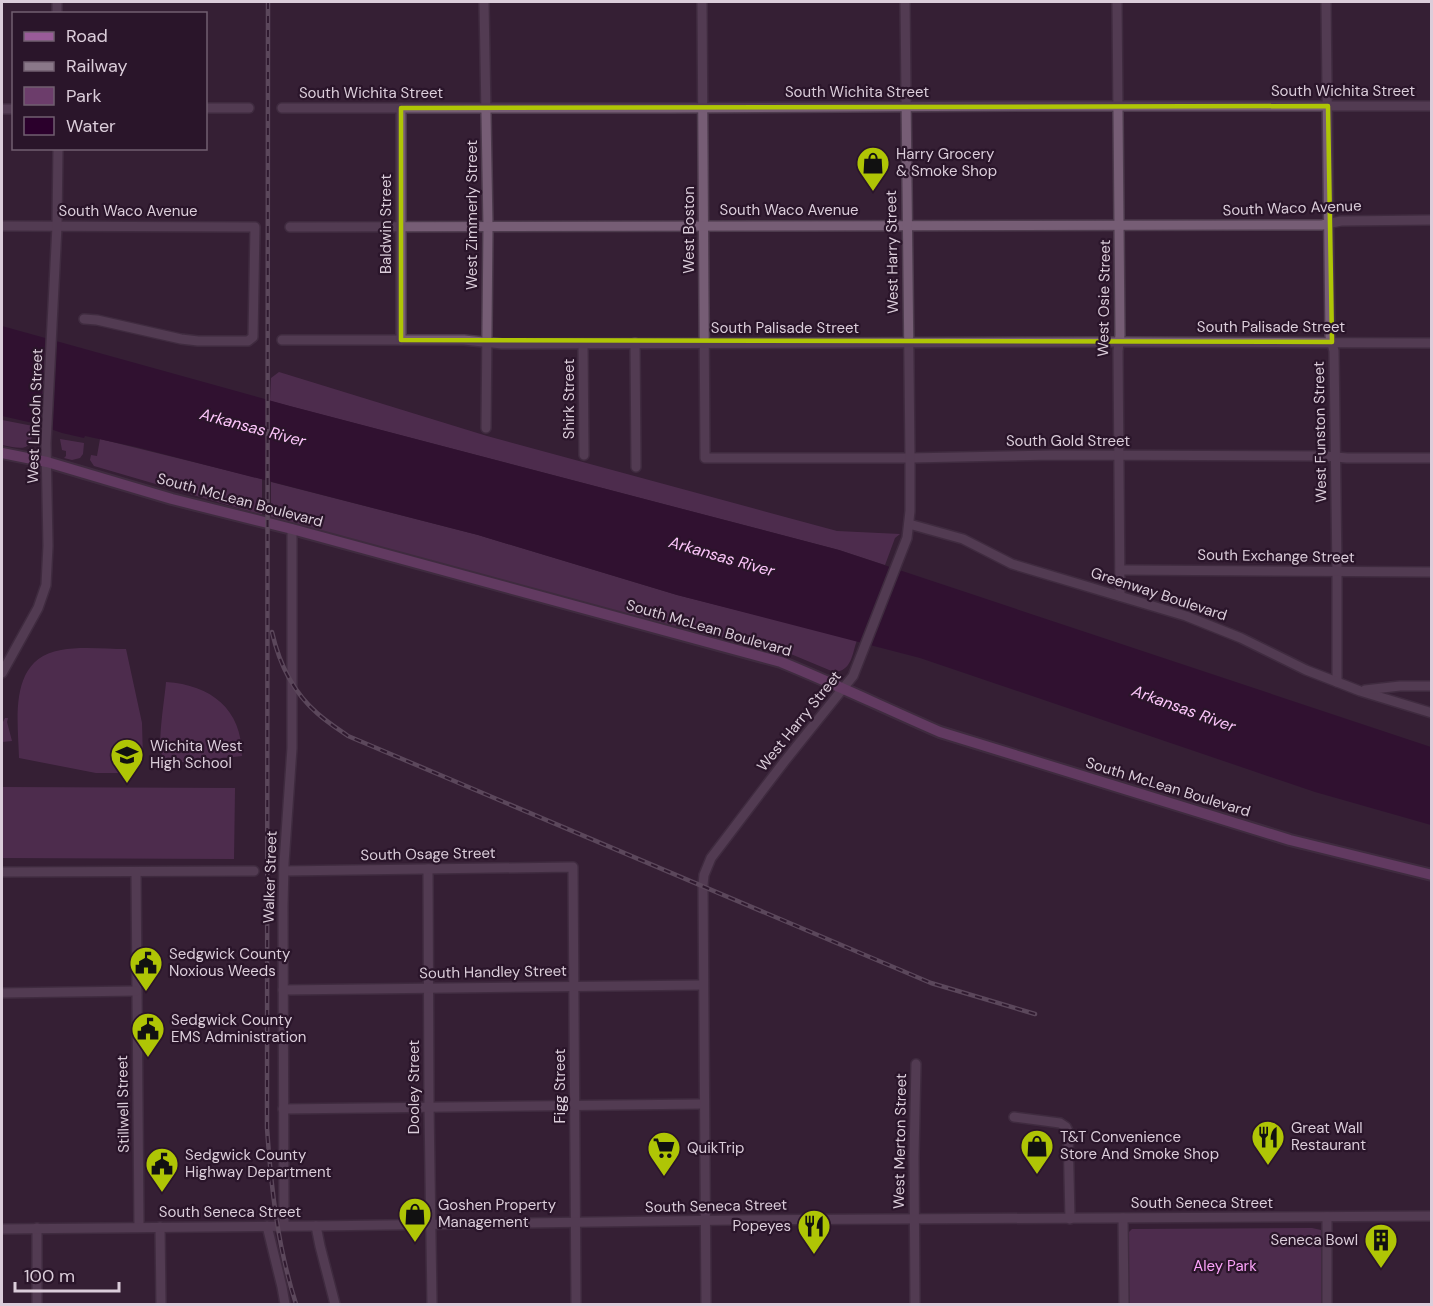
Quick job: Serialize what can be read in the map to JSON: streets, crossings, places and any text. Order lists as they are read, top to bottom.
{
  "streets": {
    "main road": ["South McLean Boulevard"],
    "street": [
      "South Wichita Street",
      "South Waco Avenue",
      "West Zimmerly Street",
      "Baldwin Street",
      "West Boston",
      "West Harry Street",
      "West Osie Street",
      "South Palisade Street",
      "Shirk Street",
      "West Lincoln Street",
      "West Funston Street",
      "South Gold Street",
      "South Exchange Street",
      "Greenway Boulevard",
      "South Osage Street",
      "Walker Street",
      "South Handley Street",
      "Figg Street",
      "Dooley Street",
      "Stillwell Street",
      "West Merton Street",
      "South Seneca Street"
    ]
  },
  "crossings": [
    ["South Wichita Street", "West Zimmerly Street"],
    ["South Wichita Street", "Baldwin Street"],
    ["South Wichita Street", "West Boston"],
    ["South Wichita Street", "West Harry Street"],
    ["South Wichita Street", "West Osie Street"],
    ["South Wichita Street", "West Funston Street"],
    ["South Waco Avenue", "West Zimmerly Street"],
    ["South Waco Avenue", "Baldwin Street"],
    ["South Waco Avenue", "West Boston"],
    ["South Waco Avenue", "West Harry Street"],
    ["South Waco Avenue", "West Osie Street"],
    ["South Waco Avenue", "West Lincoln Street"],
    ["South Waco Avenue", "West Funston Street"],
    ["West Zimmerly Street", "South Palisade Street"],
    ["Baldwin Street", "South Palisade Street"],
    ["West Boston", "South Palisade Street"],
    ["West Boston", "South Gold Street"],
    ["West Harry Street", "South Palisade Street"],
    ["West Harry Street", "South Gold Street"],
    ["West Harry Street", "South McLean Boulevard"],
    ["West Harry Street", "Greenway Boulevard"],
    ["West Harry Street", "South Handley Street"],
    ["West Harry Street", "South Seneca Street"],
    ["West Osie Street", "South Palisade Street"],
    ["West Osie Street", "South Gold Street"],
    ["West Osie Street", "South Exchange Street"],
    ["West Osie Street", "Greenway Boulevard"],
    ["South Palisade Street", "Shirk Street"],
    ["South Palisade Street", "West Funston Street"],
    ["West Lincoln Street", "South McLean Boulevard"],
    ["West Funston Street", "South Gold Street"],
    ["West Funston Street", "South Exchange Street"],
    ["West Funston Street", "Greenway Boulevard"],
    ["South McLean Boulevard", "Walker Street"],
    ["South Osage Street", "Walker Street"],
    ["South Osage Street", "Figg Street"],
    ["South Osage Street", "Dooley Street"],
    ["Walker Street", "South Handley Street"],
    ["Walker Street", "South Seneca Street"],
    ["South Handley Street", "Figg Street"],
    ["South Handley Street", "Dooley Street"],
    ["Figg Street", "South Seneca Street"],
    ["Dooley Street", "South Seneca Street"],
    ["Stillwell Street", "South Seneca Street"],
    ["West Merton Street", "South Seneca Street"]
  ],
  "water": ["Arkansas River"],
  "parks": ["Aley Park"],
  "places": {
    "shop": ["Harry Grocery & Smoke Shop", "T&T Convenience Store And Smoke Shop", "Goshen Property Management"],
    "school or university": ["Wichita West High School"],
    "public building": ["Sedgwick County Noxious Weeds", "Sedgwick County EMS Administration", "Sedgwick County Highway Department"],
    "restaurant": ["Great Wall Restaurant", "Popeyes"],
    "supermarket": ["QuikTrip"],
    "building": ["Seneca Bowl"]
  },
  "legend": [
    "Road",
    "Railway",
    "Park",
    "Water"
  ],
  "scale_bar": "100 m"
}
